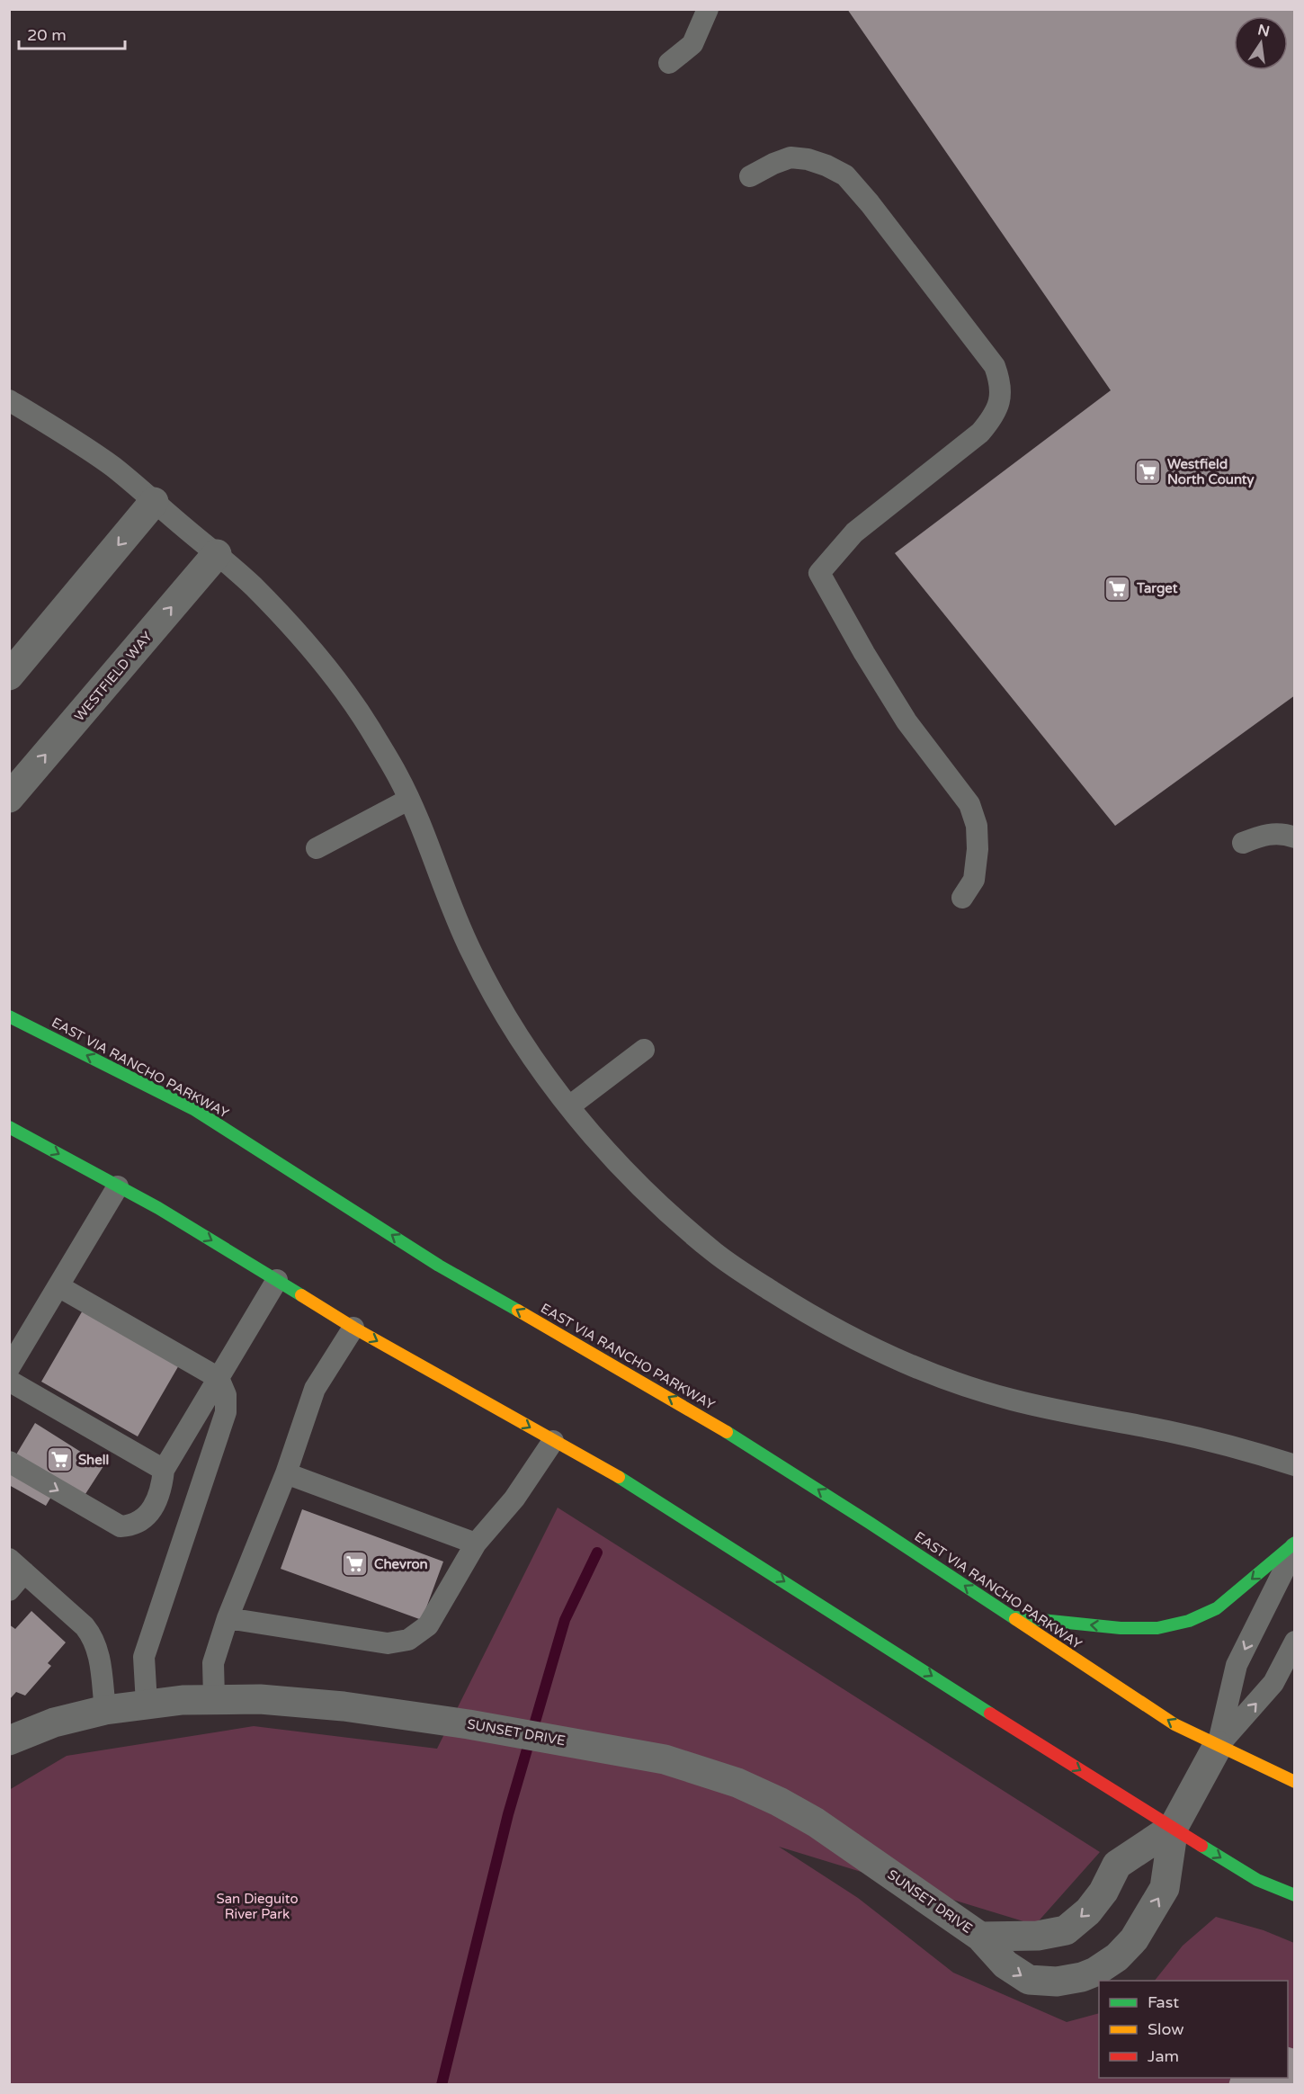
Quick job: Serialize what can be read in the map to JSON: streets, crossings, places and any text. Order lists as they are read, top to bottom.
{
  "streets": {
    "main road": ["EAST VIA RANCHO PARKWAY"],
    "street": ["WESTFIELD WAY", "SUNSET DRIVE"]
  },
  "crossings": [
    ["EAST VIA RANCHO PARKWAY", "SUNSET DRIVE"]
  ],
  "parks": ["San Dieguito River Park"],
  "places": {
    "supermarket": [
      "Westfield North County",
      "Target",
      "Shell",
      "Chevron"
    ]
  },
  "legend": ["Fast", "Slow", "Jam"],
  "scale_bar": "20 m",
  "north": "top"
}
